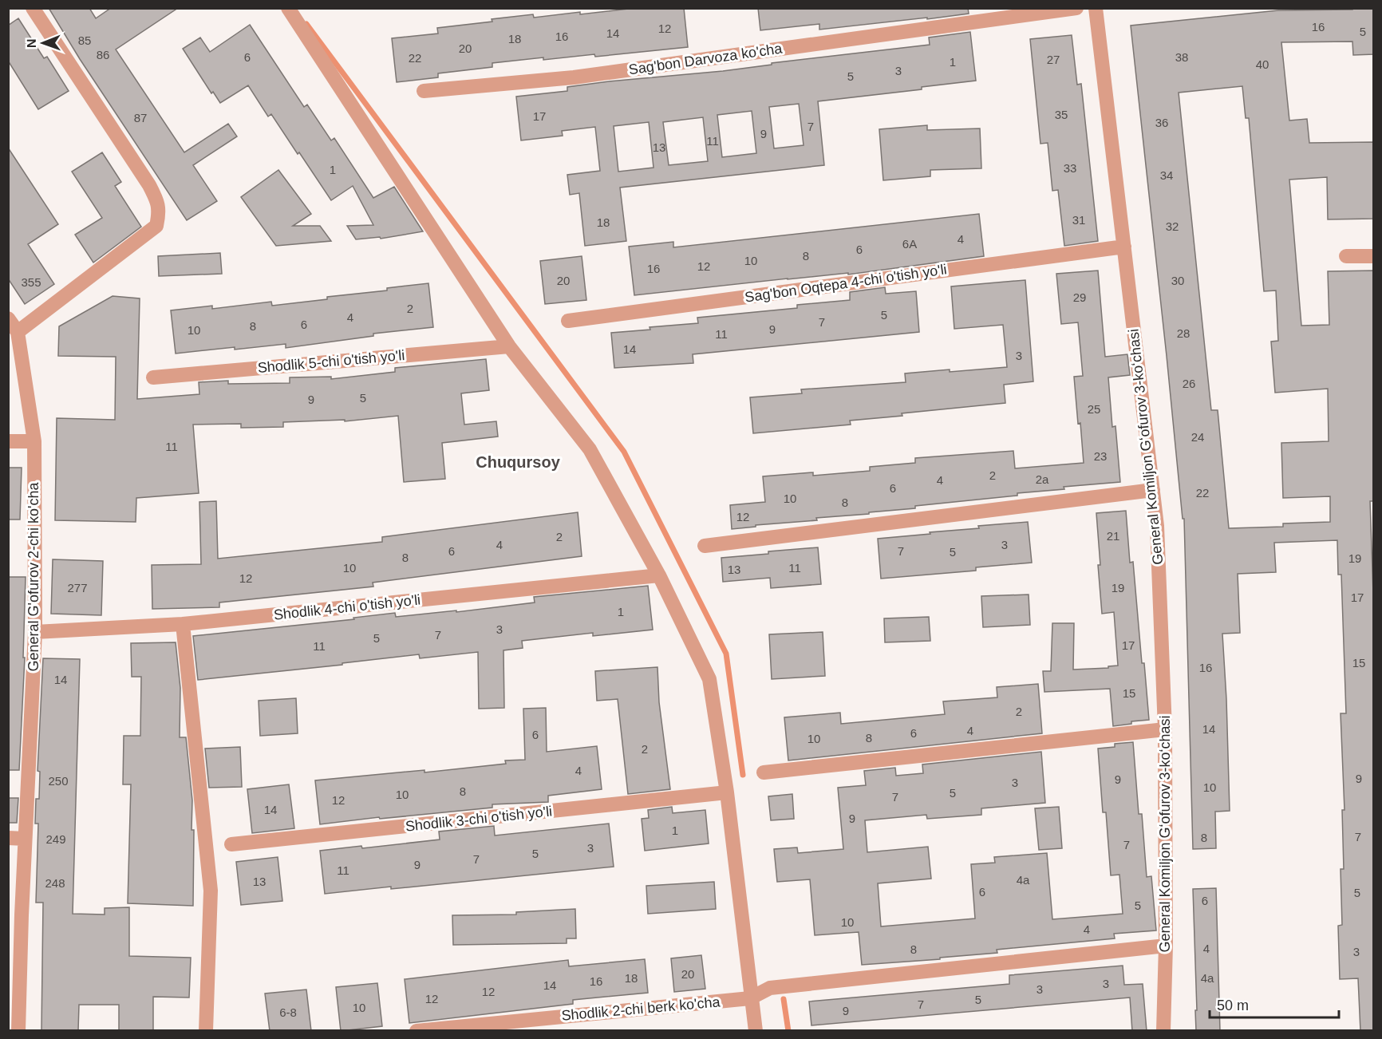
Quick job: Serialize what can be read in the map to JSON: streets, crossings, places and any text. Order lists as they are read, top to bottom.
{
  "streets": {
    "street": [
      "Sag'bon Darvoza ko'cha",
      "Sag'bon Oqtepa 4-chi o'tish yo'li",
      "Shodlik 5-chi o'tish yo'li",
      "General Komiljon Gʻofurov 3-koʻchasi",
      "General G'ofurov 2-chi ko'cha",
      "Shodlik 4-chi o'tish yo'li",
      "Shodlik 3-chi o'tish yo'li",
      "Shodlik 2-chi berk ko'cha"
    ]
  },
  "crossings": [
    ["Sag'bon Oqtepa 4-chi o'tish yo'li", "General Komiljon Gʻofurov 3-koʻchasi"],
    ["General G'ofurov 2-chi ko'cha", "Shodlik 4-chi o'tish yo'li"]
  ],
  "districts": ["Chuqursoy"],
  "house_numbers": [
    "16",
    "12",
    "5",
    "14",
    "16",
    "18",
    "85",
    "20",
    "86",
    "6",
    "38",
    "22",
    "27",
    "1",
    "40",
    "3",
    "5",
    "35",
    "17",
    "87",
    "36",
    "7",
    "9",
    "11",
    "13",
    "33",
    "1",
    "34",
    "31",
    "18",
    "32",
    "4",
    "6A",
    "6",
    "8",
    "10",
    "12",
    "16",
    "20",
    "30",
    "355",
    "29",
    "2",
    "5",
    "4",
    "7",
    "6",
    "8",
    "9",
    "10",
    "28",
    "11",
    "14",
    "3",
    "26",
    "5",
    "9",
    "25",
    "24",
    "11",
    "23",
    "2",
    "2a",
    "4",
    "6",
    "22",
    "10",
    "8",
    "12",
    "21",
    "2",
    "4",
    "3",
    "6",
    "7",
    "5",
    "8",
    "19",
    "10",
    "11",
    "13",
    "12",
    "277",
    "19",
    "17",
    "1",
    "3",
    "7",
    "5",
    "17",
    "11",
    "15",
    "16",
    "14",
    "15",
    "2",
    "14",
    "4",
    "6",
    "6",
    "8",
    "10",
    "2",
    "4",
    "9",
    "9",
    "250",
    "3",
    "10",
    "8",
    "5",
    "10",
    "7",
    "12",
    "14",
    "9",
    "1",
    "7",
    "8",
    "249",
    "7",
    "3",
    "5",
    "7",
    "9",
    "11",
    "4a",
    "13",
    "248",
    "6",
    "5",
    "6",
    "5",
    "10",
    "4",
    "4",
    "8",
    "3",
    "20",
    "18",
    "4a",
    "16",
    "3",
    "14",
    "3",
    "12",
    "12",
    "5",
    "7",
    "10",
    "9",
    "6-8"
  ],
  "scale_bar": "50 m",
  "north": "left"
}
